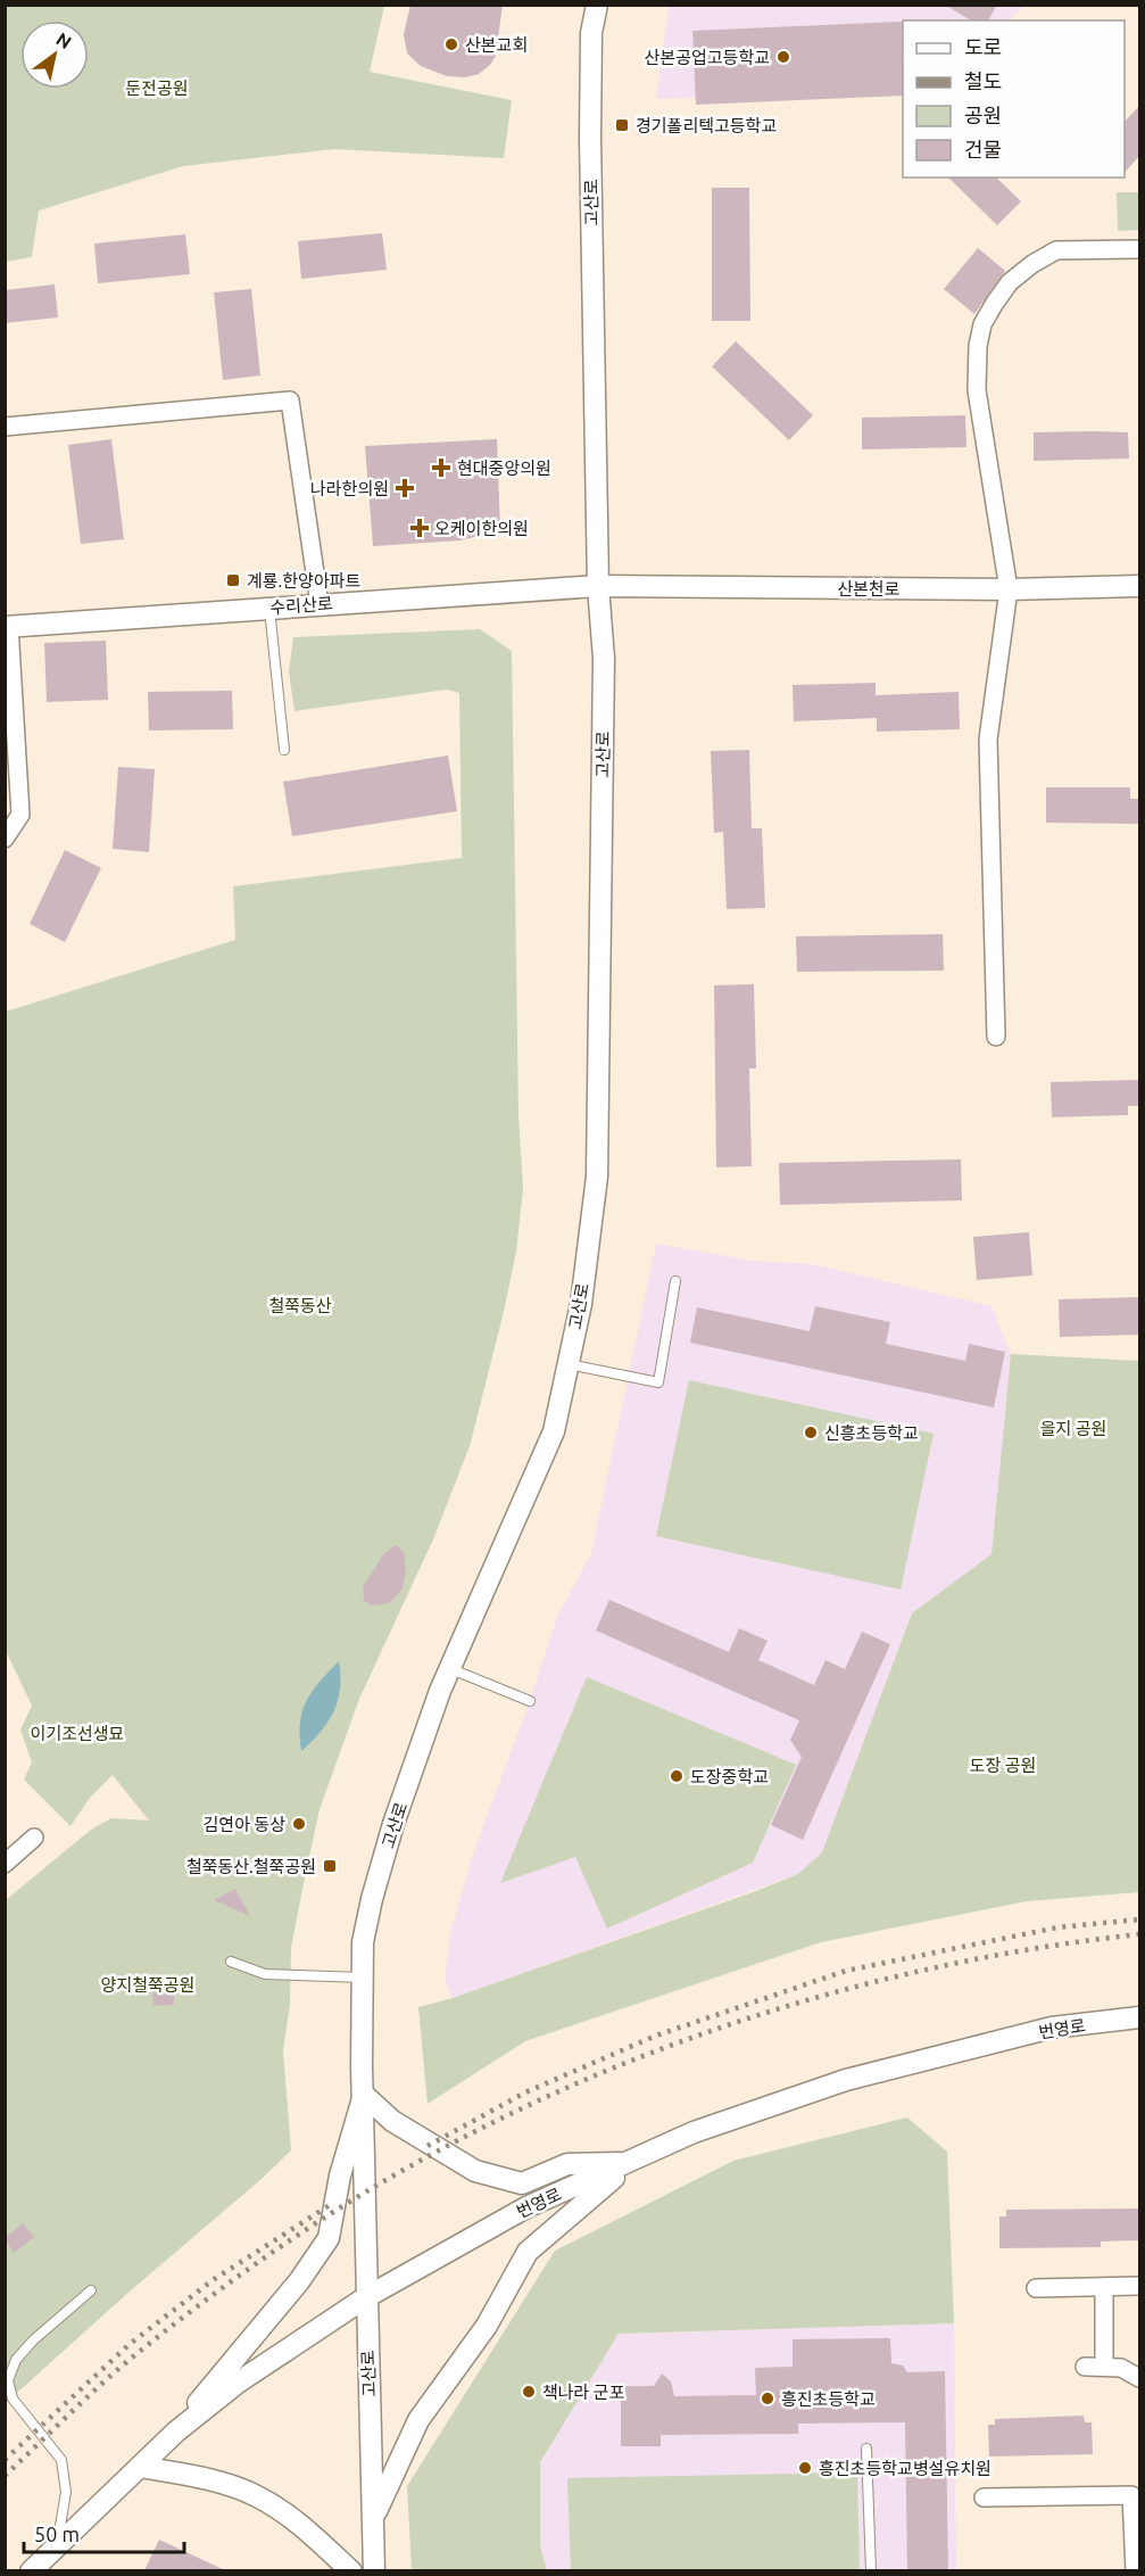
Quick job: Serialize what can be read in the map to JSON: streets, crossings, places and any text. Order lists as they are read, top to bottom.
{
  "streets": {
    "street": [
      "고산로",
      "산본천로",
      "수리산로",
      "번영로"
    ]
  },
  "crossings": [
    ["고산로", "산본천로"],
    ["고산로", "수리산로"],
    ["고산로", "번영로"],
    ["산본천로", "수리산로"]
  ],
  "parks": [
    "둔전공원",
    "철쭉동산",
    "을지 공원",
    "이기조선생묘",
    "도장 공원",
    "양지철쭉공원"
  ],
  "places": {
    "other": [
      "산본교회",
      "산본공업고등학교",
      "신흥초등학교",
      "도장중학교",
      "김연아 동상",
      "책나라 군포",
      "흥진초등학교",
      "흥진초등학교병설유치원"
    ],
    "transit": ["경기폴리텍고등학교", "계룡.한양아파트", "철쭉동산.철쭉공원"],
    "health": ["현대중앙의원", "나라한의원", "오케이한의원"]
  },
  "legend": [
    "도로",
    "철도",
    "공원",
    "건물"
  ],
  "scale_bar": "50 m",
  "north": "top right"
}
